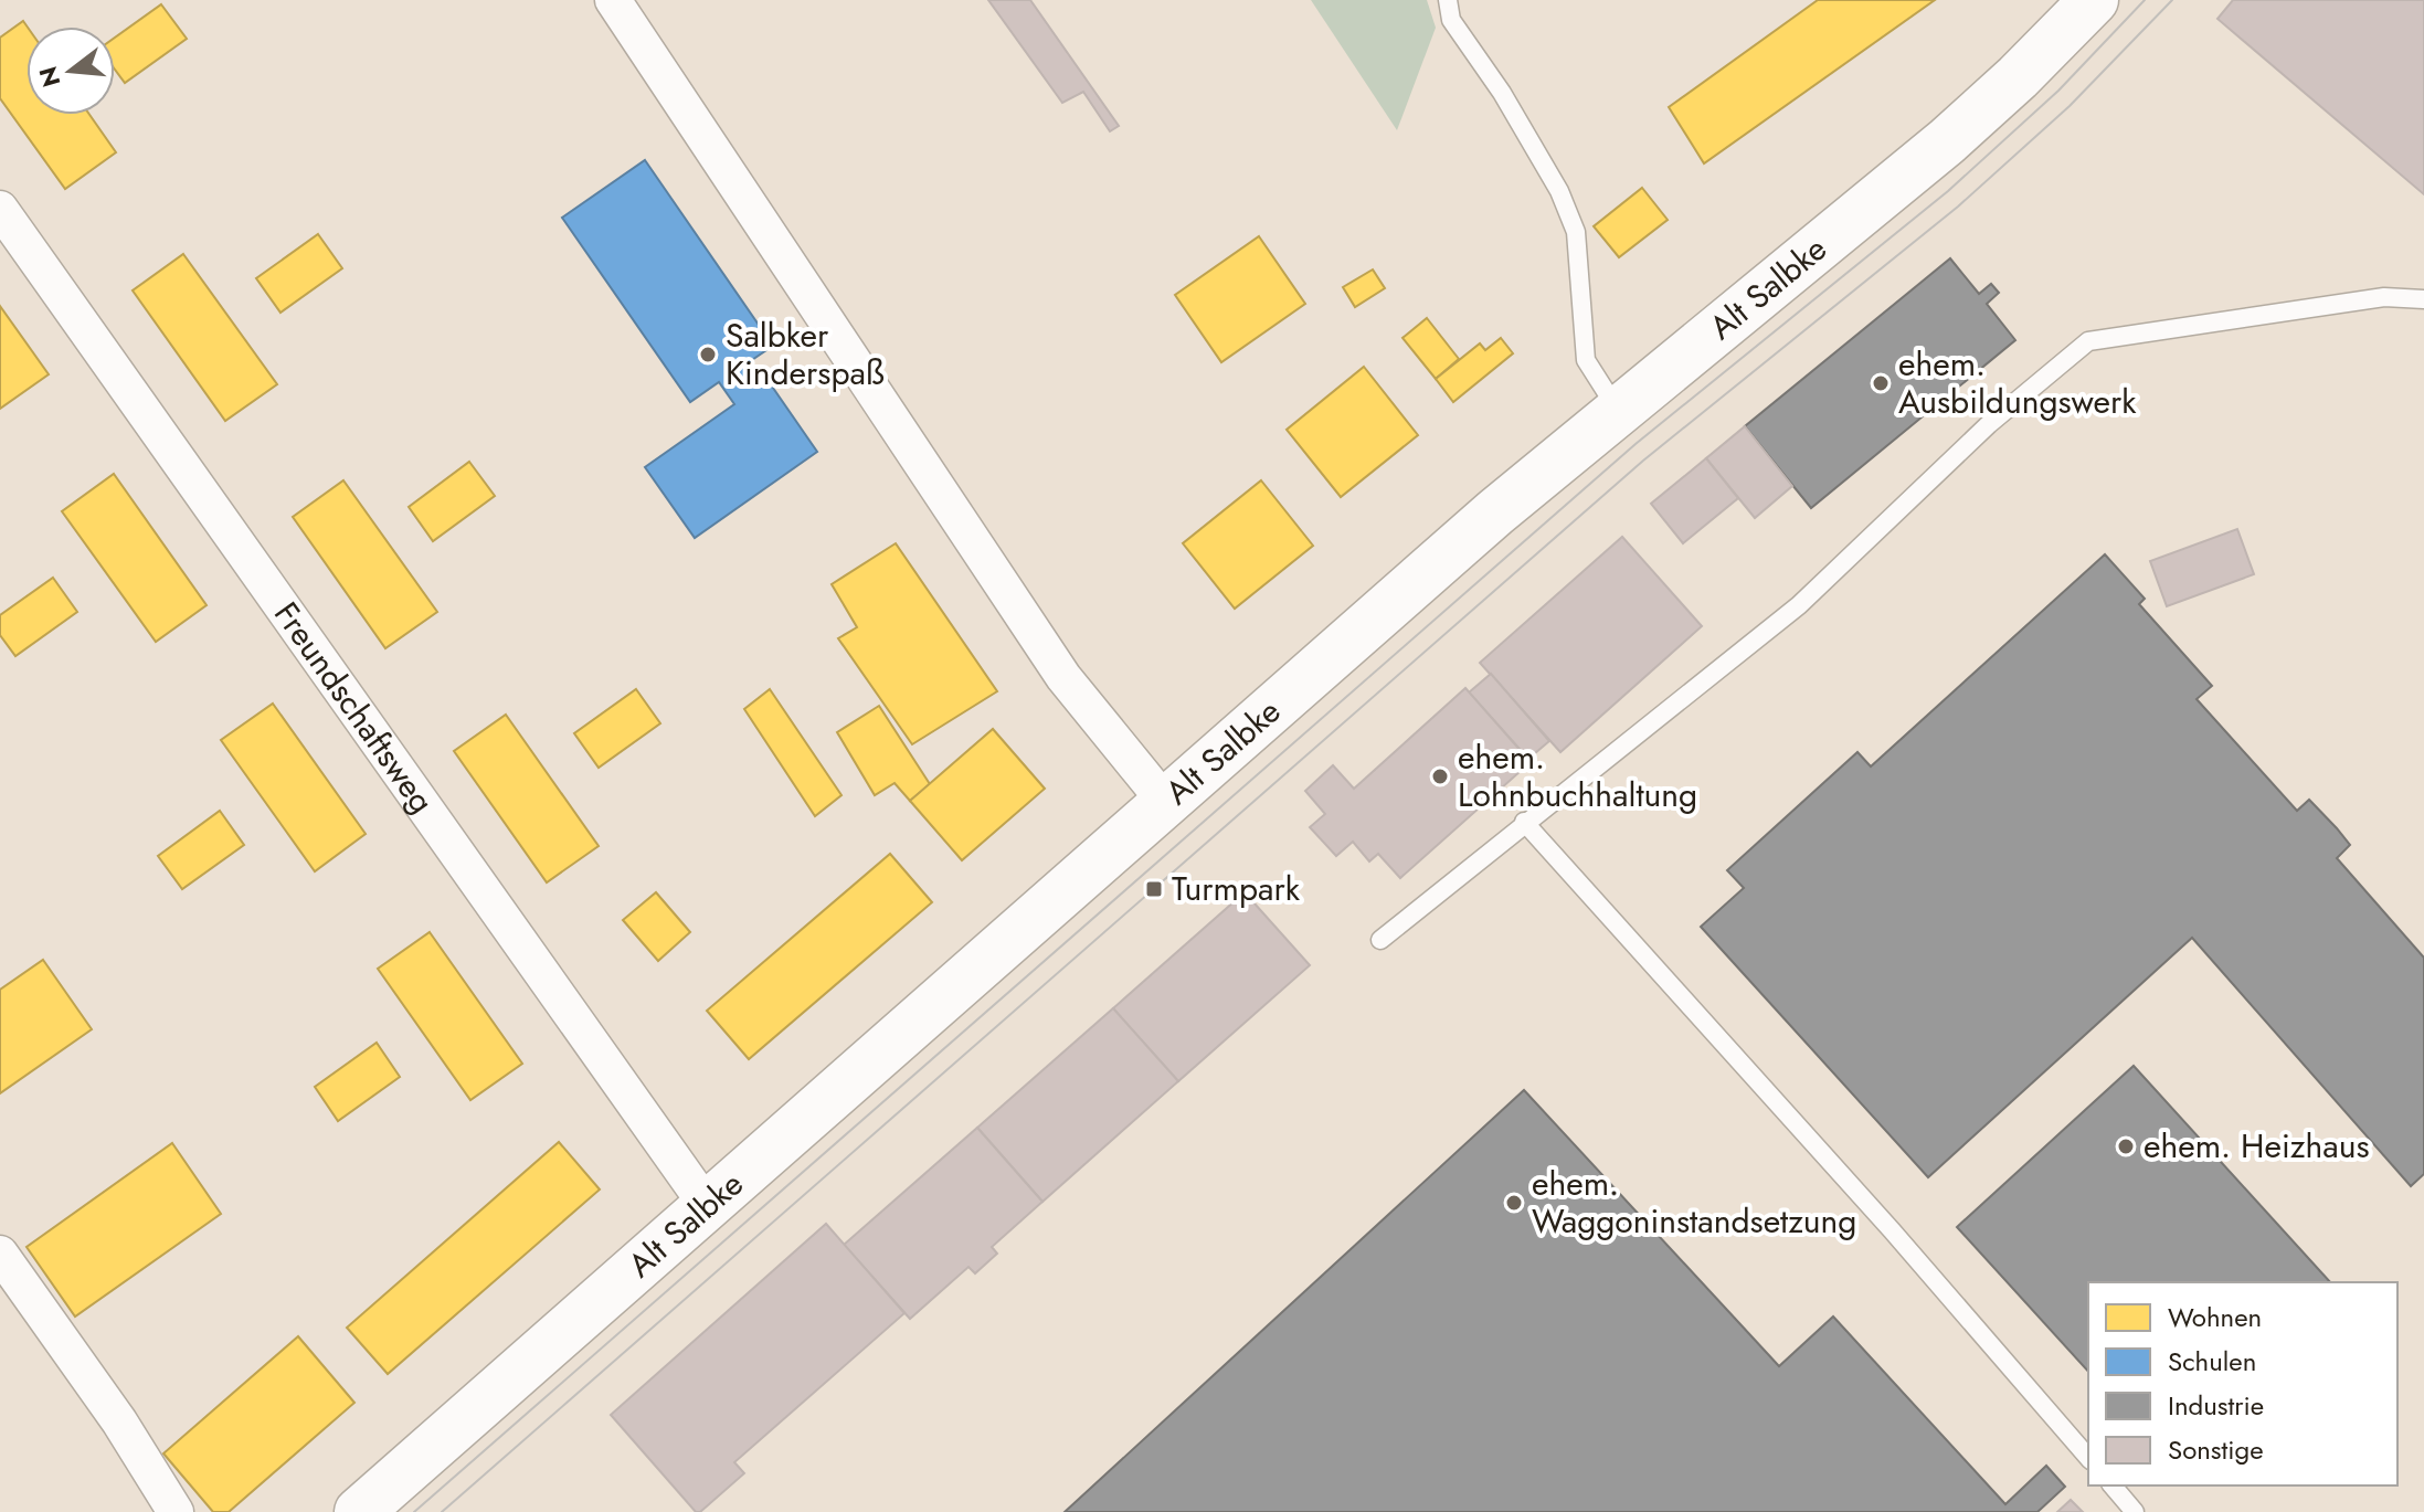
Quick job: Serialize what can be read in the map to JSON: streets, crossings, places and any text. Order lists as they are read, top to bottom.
{
  "streets": {
    "main road": ["Alt Salbke"],
    "street": ["Freundschaftsweg"]
  },
  "crossings": [
    ["Alt Salbke", "Freundschaftsweg"]
  ],
  "places": {
    "other": [
      "Salbker Kinderspaß",
      "ehem. Ausbildungswerk",
      "ehem. Lohnbuchhaltung",
      "ehem. Heizhaus",
      "ehem. Waggoninstandsetzung"
    ],
    "transit": ["Turmpark"]
  },
  "legend": [
    "Wohnen",
    "Schulen",
    "Industrie",
    "Sonstige"
  ],
  "north": "left"
}
